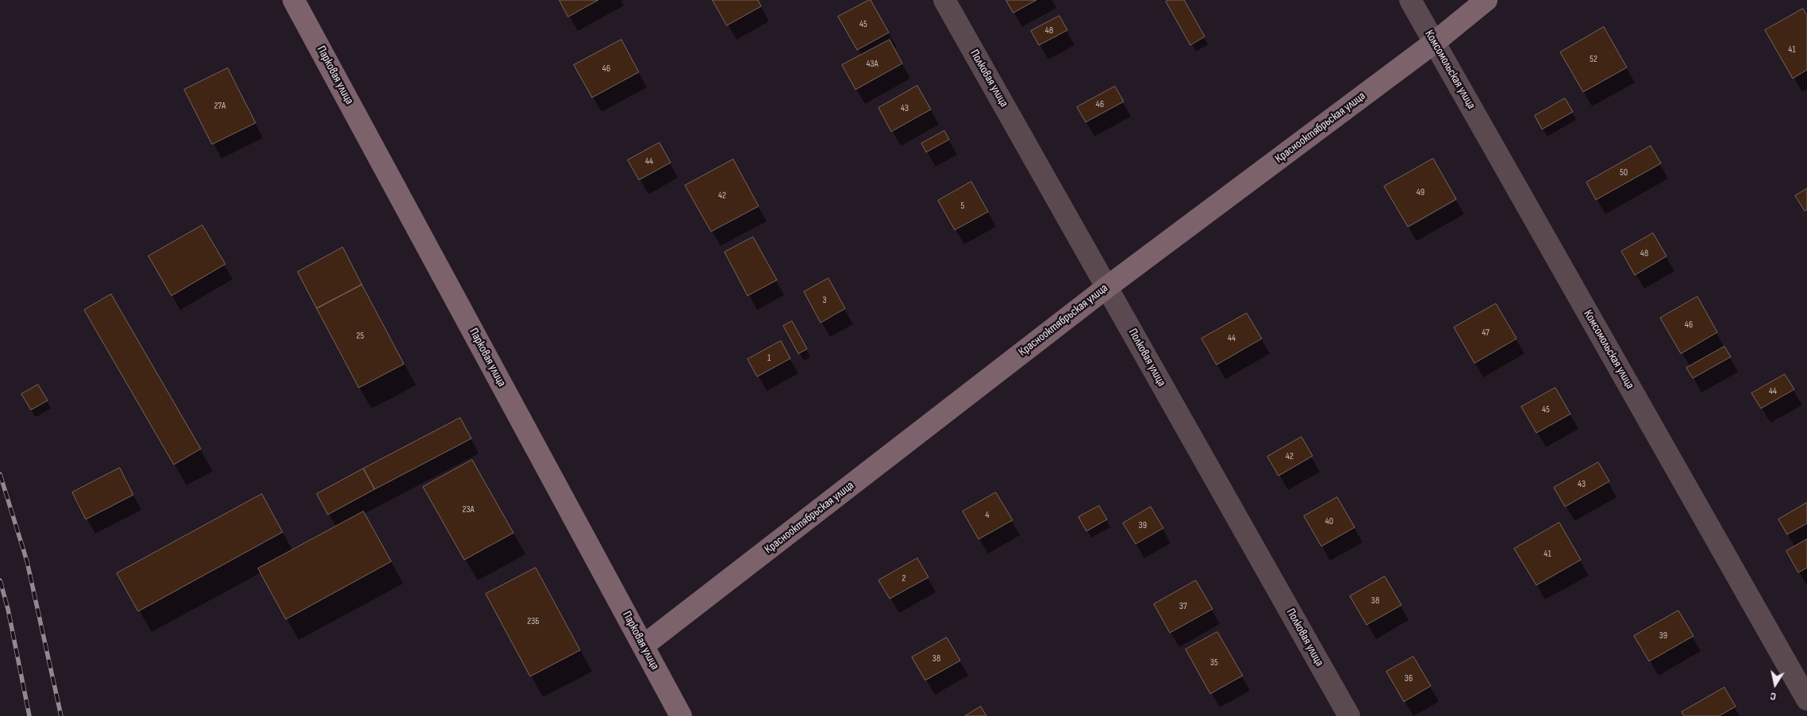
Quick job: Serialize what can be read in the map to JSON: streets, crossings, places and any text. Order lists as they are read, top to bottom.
{
  "streets": {
    "main road": ["Парковая улица", "Краснооктябрьская улица"],
    "street": ["Комсомольская улица", "Полковая улица"]
  },
  "crossings": [
    ["Комсомольская улица", "Краснооктябрьская улица"],
    ["Парковая улица", "Краснооктябрьская улица"],
    ["Полковая улица", "Краснооктябрьская улица"]
  ],
  "house_numbers": [
    "45",
    "48",
    "41",
    "52",
    "43А",
    "46",
    "46",
    "27А",
    "43",
    "44",
    "50",
    "49",
    "42",
    "5",
    "48",
    "3",
    "46",
    "47",
    "25",
    "44",
    "1",
    "44",
    "45",
    "42",
    "43",
    "23А",
    "4",
    "40",
    "39",
    "41",
    "2",
    "38",
    "37",
    "23Б",
    "39",
    "38",
    "35",
    "36"
  ],
  "north": "bottom"
}
